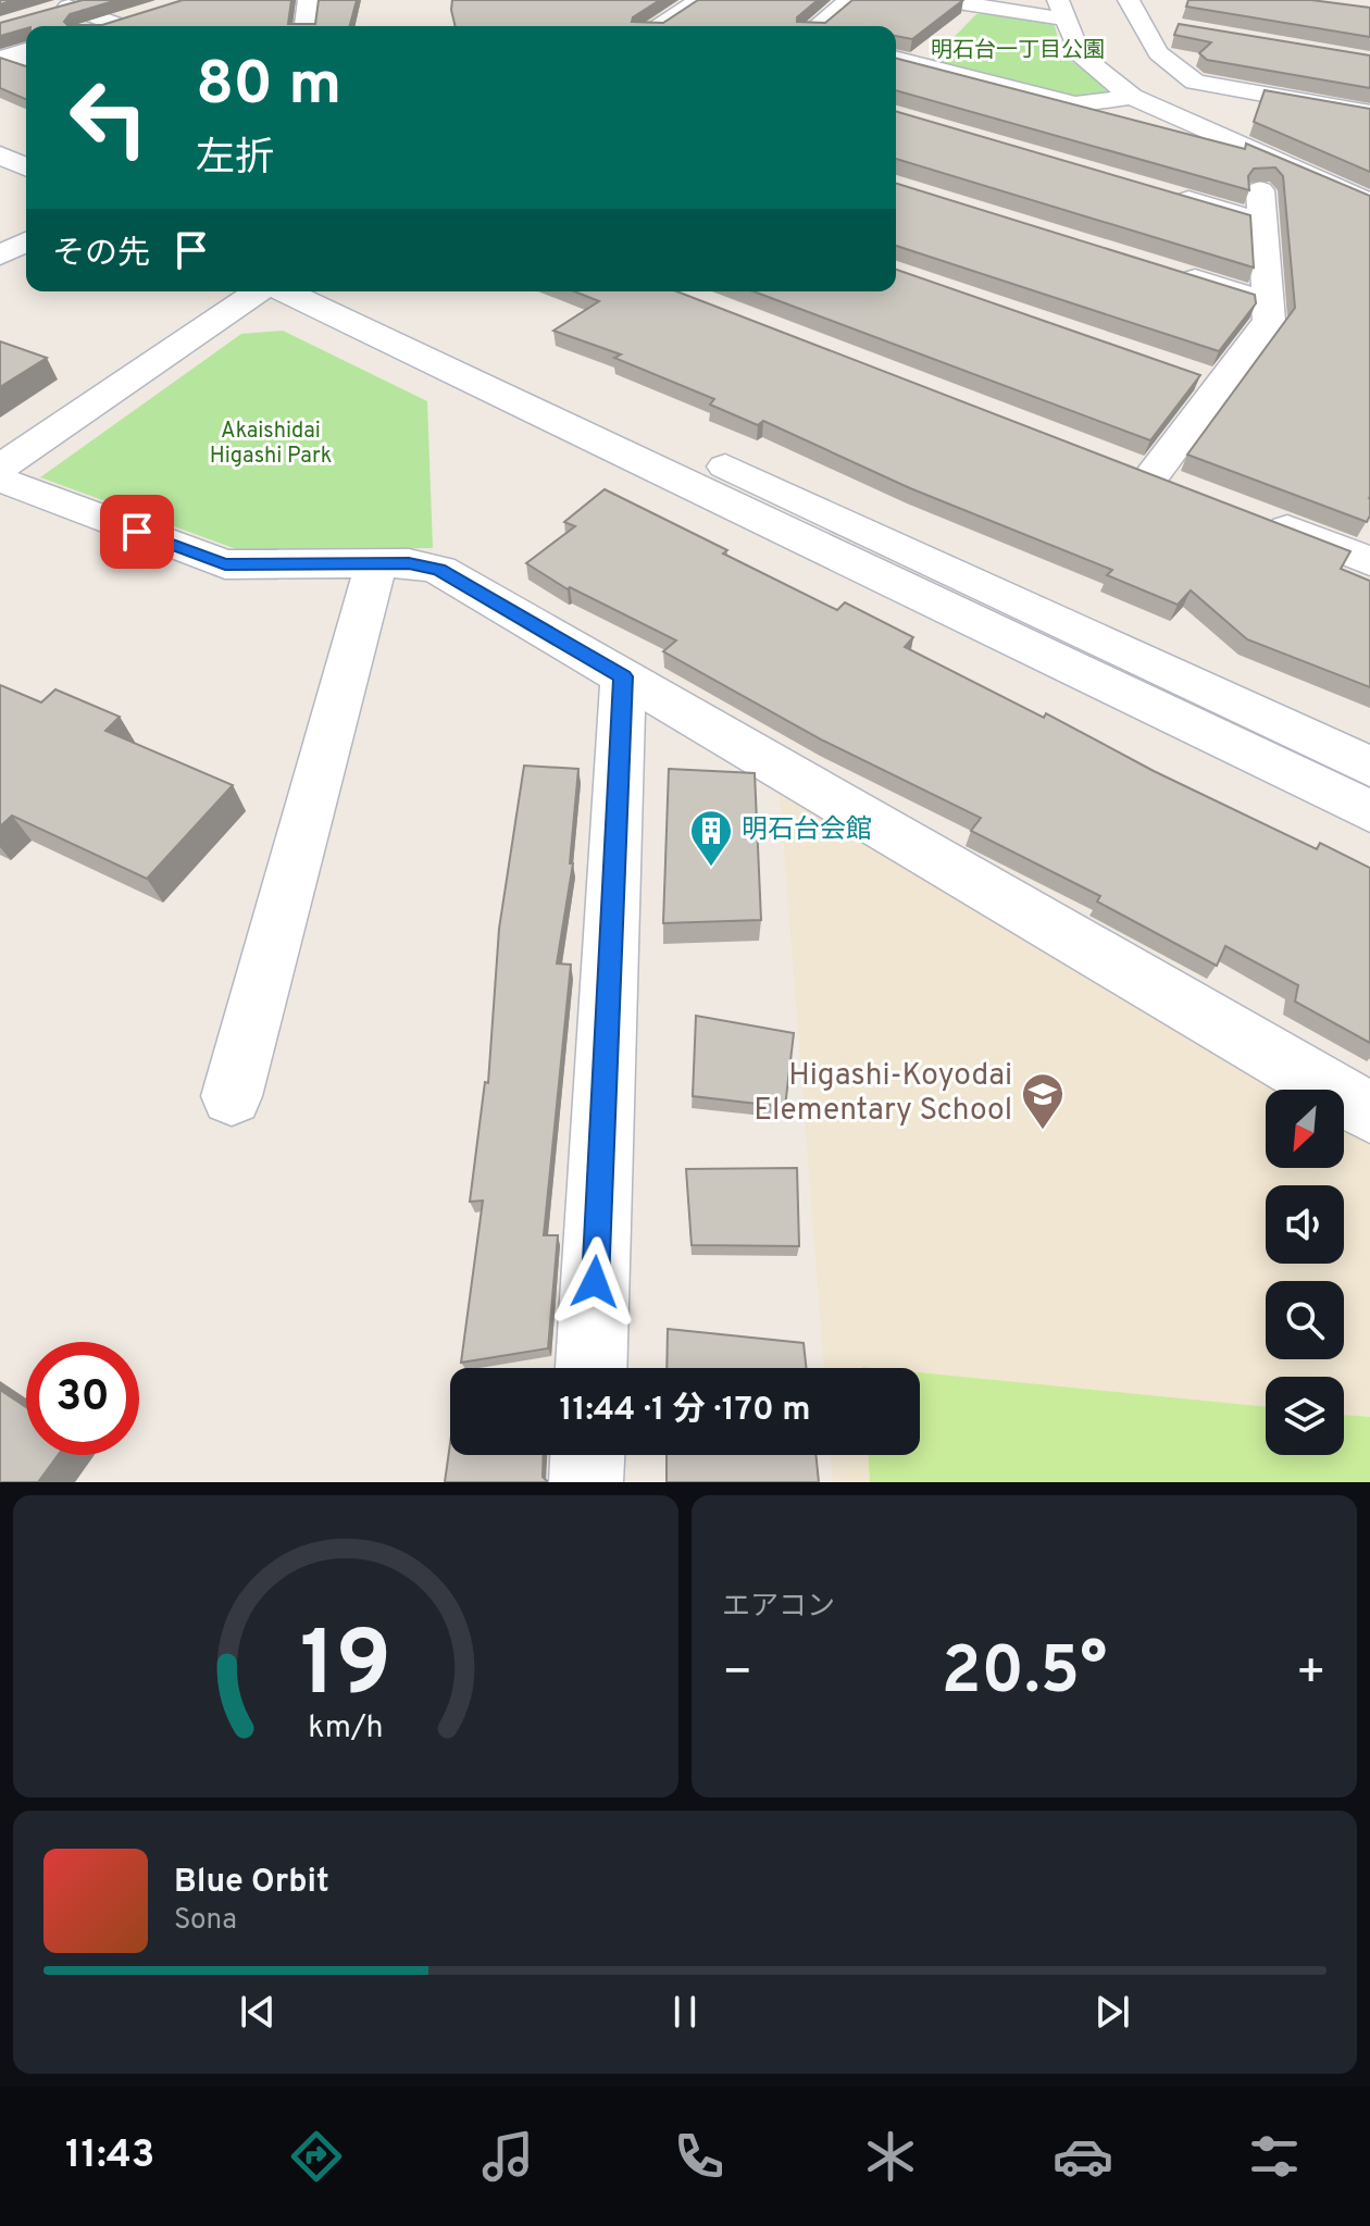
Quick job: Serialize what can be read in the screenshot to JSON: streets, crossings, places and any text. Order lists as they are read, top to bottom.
{
  "parks": ["明石台一丁目公園", "Akaishidai Higashi Park"],
  "places": {
    "building": ["明石台会館"],
    "school or university": ["Higashi-Koyodai Elementary School"]
  },
  "north": "bottom left",
  "page": {
    "turn": ["80 m", "左折"],
    "then": "その先",
    "limit": "30",
    "trip": "11:44 · 1 分 · 170 m",
    "tile": "エアコン",
    "heat": ["−", "20.5°", "+"],
    "song": ["Blue Orbit", "Sona"],
    "tabs": "11:43",
    "gauge": ["19", "km/h"]
  }
}
